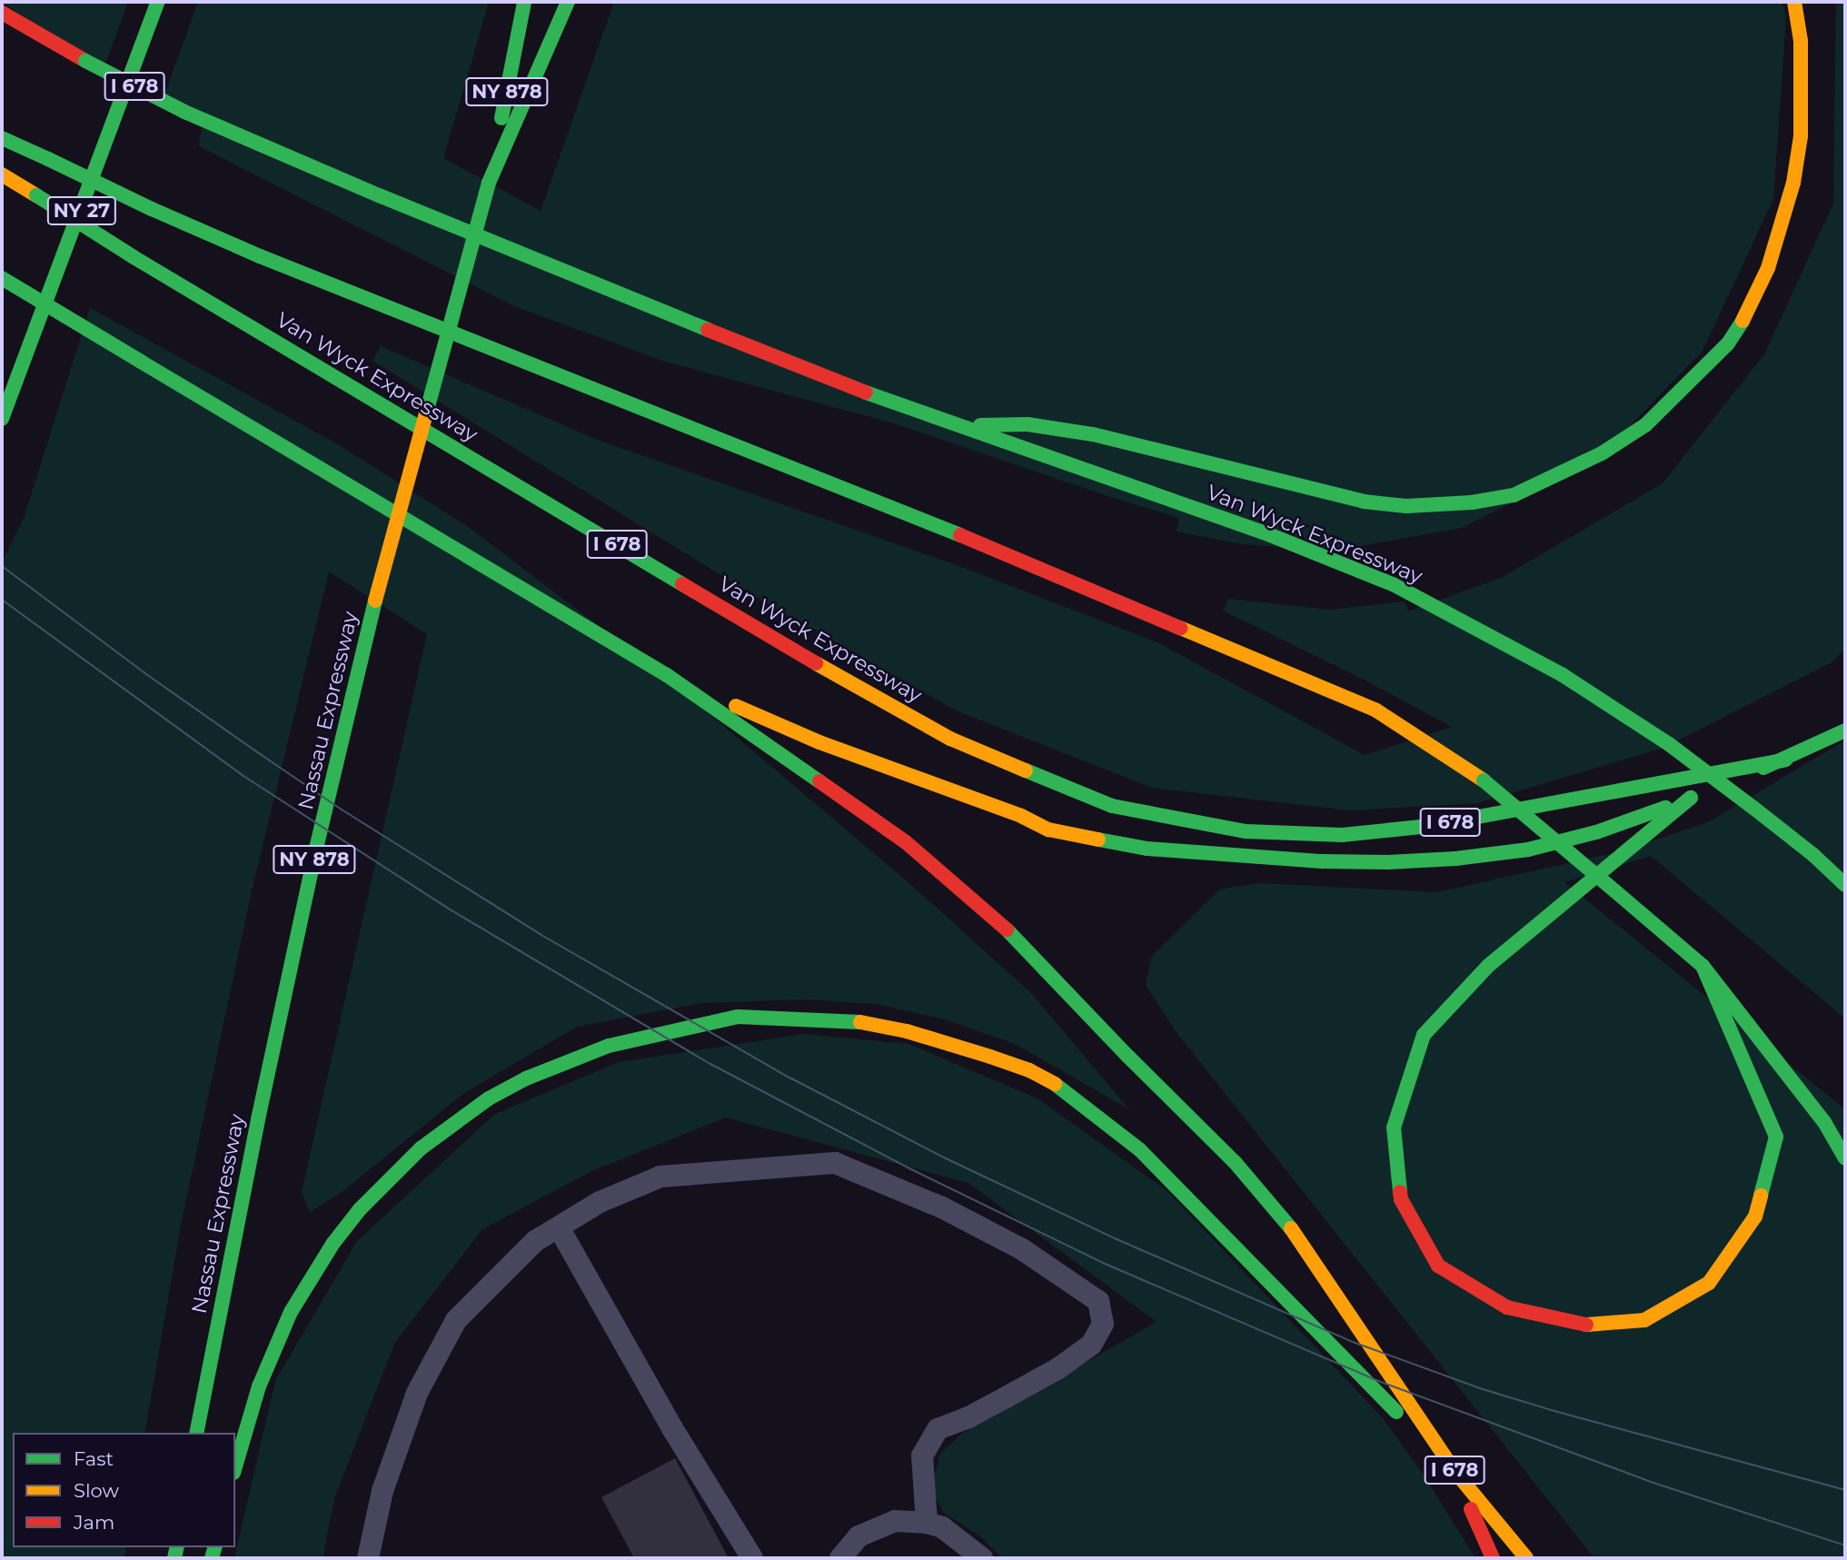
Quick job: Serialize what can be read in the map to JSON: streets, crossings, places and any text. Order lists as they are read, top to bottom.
{
  "streets": {
    "main road": [
      "I 678",
      "NY 878",
      "NY 27",
      "Van Wyck Expressway",
      "Nassau Expressway"
    ]
  },
  "legend": ["Fast", "Slow", "Jam"]
}
